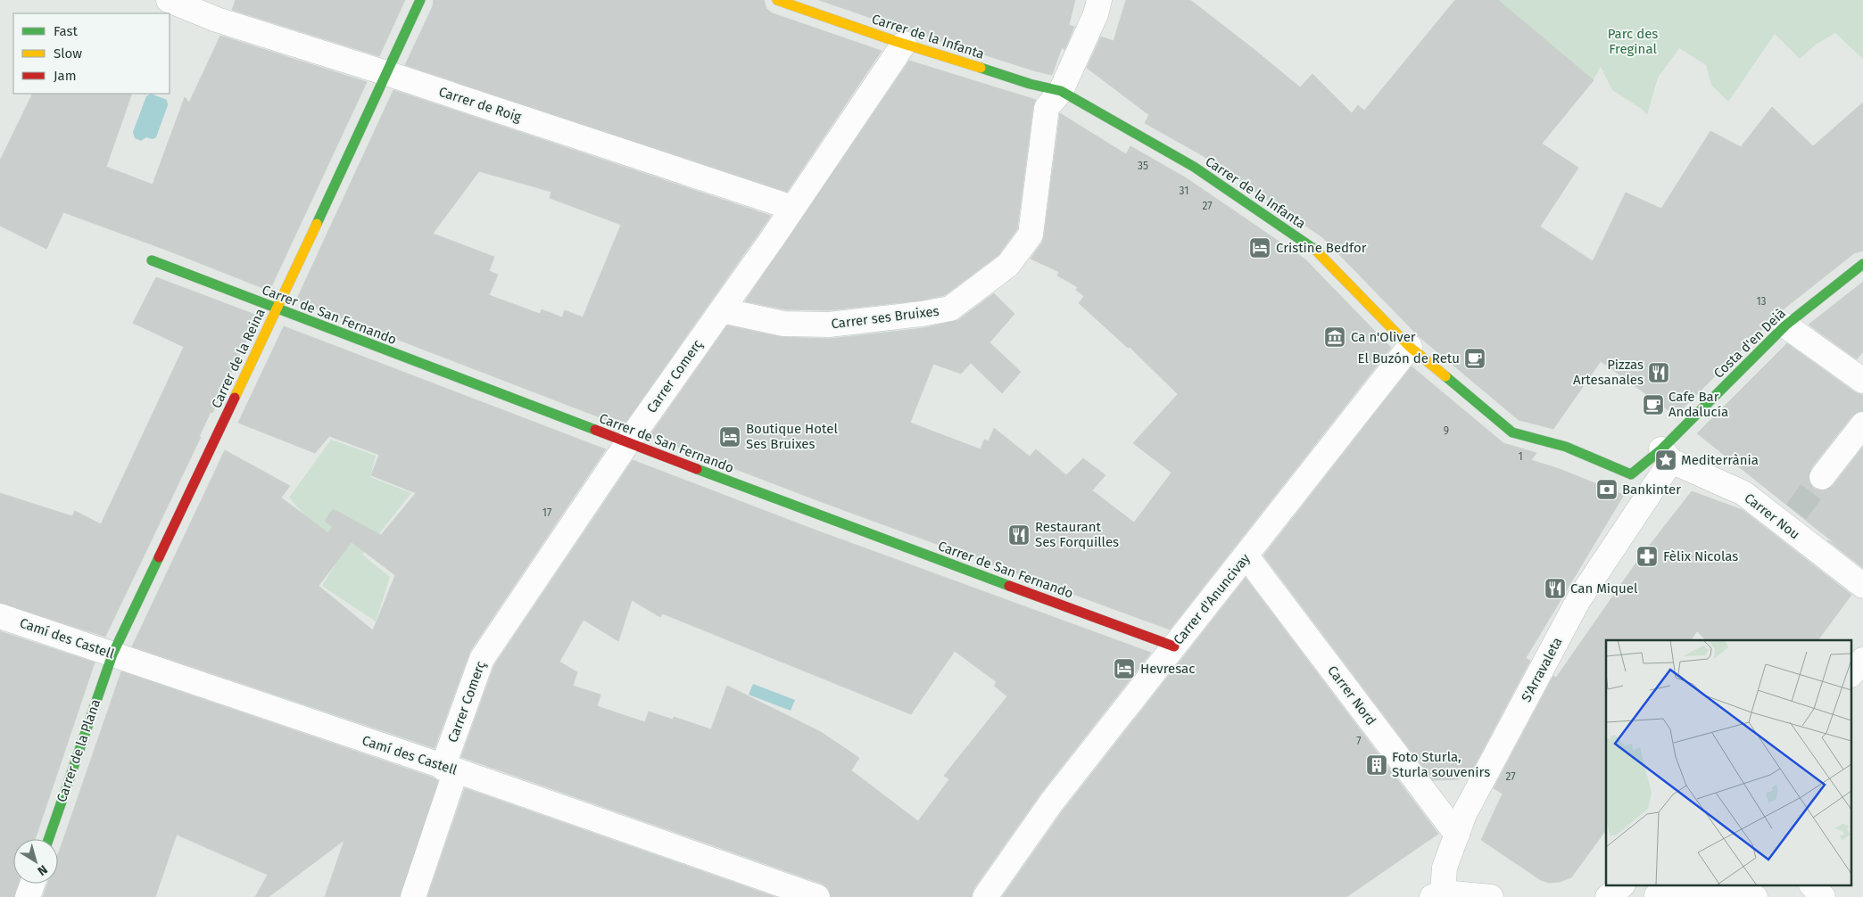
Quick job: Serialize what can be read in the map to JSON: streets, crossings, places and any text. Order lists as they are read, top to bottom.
{
  "streets": {
    "street": [
      "Carrer de la Infanta",
      "Carrer de Roig",
      "Carrer de San Fernando",
      "Carrer ses Bruixes",
      "Costa d'en Deià",
      "Carrer de la Reina",
      "Carrer Comerç",
      "Carrer Nou",
      "Carrer d'Anuncivay",
      "Camí des Castell",
      "S'Arravaleta",
      "Carrer Nord",
      "Carrer de la Plana"
    ]
  },
  "crossings": [
    ["Carrer de la Infanta", "Carrer ses Bruixes"],
    ["Carrer de la Infanta", "Costa d'en Deià"],
    ["Carrer de la Infanta", "Carrer Comerç"],
    ["Carrer de la Infanta", "Carrer Nou"],
    ["Carrer de la Infanta", "Carrer d'Anuncivay"],
    ["Carrer de la Infanta", "S'Arravaleta"],
    ["Carrer de Roig", "Carrer de la Reina"],
    ["Carrer de Roig", "Carrer Comerç"],
    ["Carrer de San Fernando", "Carrer de la Reina"],
    ["Carrer de San Fernando", "Carrer Comerç"],
    ["Carrer de San Fernando", "Carrer d'Anuncivay"],
    ["Carrer ses Bruixes", "Carrer Comerç"],
    ["Costa d'en Deià", "Carrer Nou"],
    ["Costa d'en Deià", "S'Arravaleta"],
    ["Carrer de la Reina", "Camí des Castell"],
    ["Carrer de la Reina", "Carrer de la Plana"],
    ["Carrer Comerç", "Camí des Castell"],
    ["Carrer Nou", "S'Arravaleta"],
    ["Carrer d'Anuncivay", "Carrer Nord"],
    ["Camí des Castell", "Carrer de la Plana"],
    ["S'Arravaleta", "Carrer Nord"]
  ],
  "parks": ["Parc des Freginal"],
  "places": {
    "hotel": ["Cristine Bedfor", "Boutique Hotel Ses Bruixes", "Hevresac"],
    "museum": ["Ca n'Oliver"],
    "cafe": ["El Buzón de Retu", "Cafe Bar Andalucía"],
    "restaurant": ["Pizzas Artesanales", "Restaurant Ses Forquilles", "Can Miquel"],
    "place": ["Mediterrània"],
    "bank": ["Bankinter"],
    "pharmacy": ["Fèlix Nicolas"],
    "building": ["Foto Sturla, Sturla souvenirs"]
  },
  "house_numbers": [
    "35",
    "31",
    "27",
    "13",
    "9",
    "1",
    "17",
    "7",
    "27"
  ],
  "legend": ["Fast", "Slow", "Jam"],
  "north": "bottom right"
}
